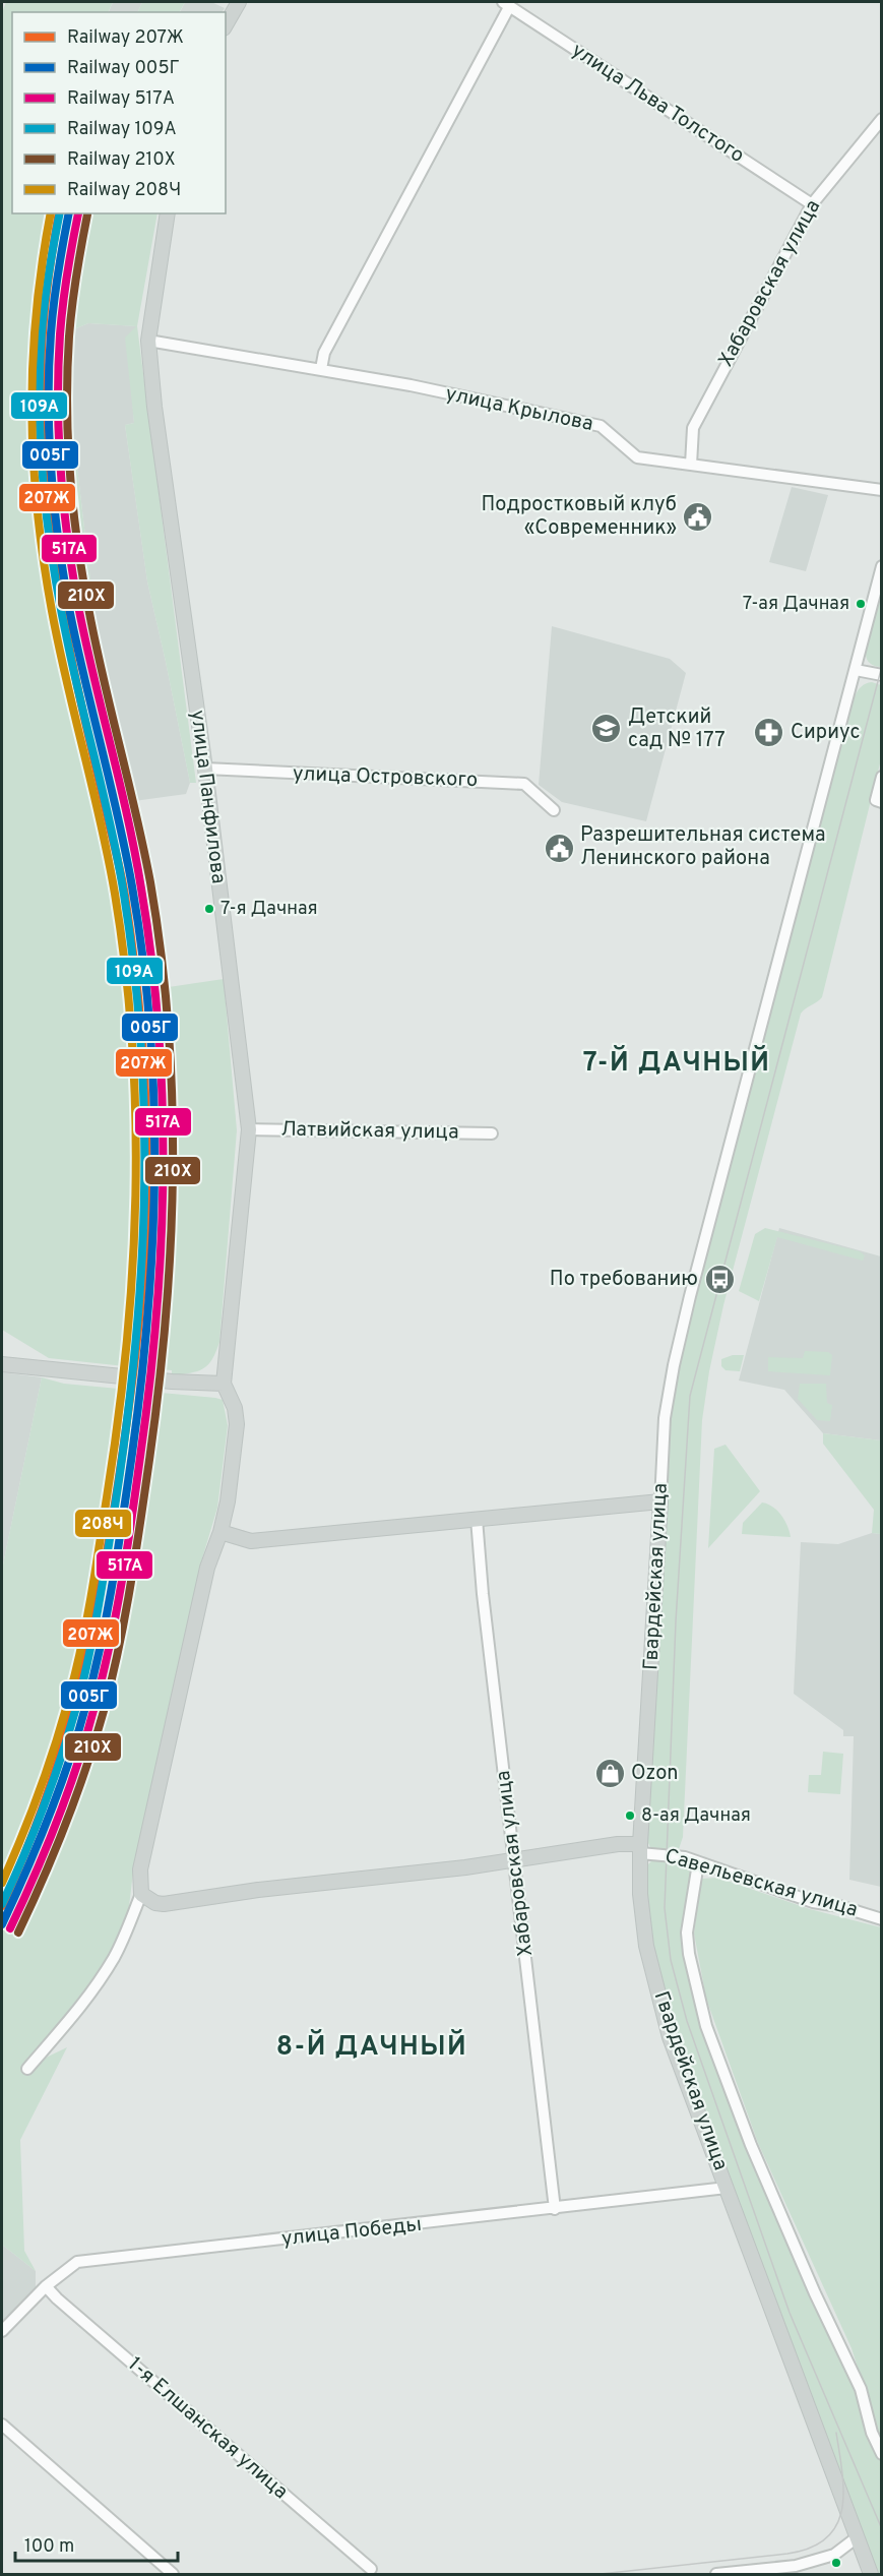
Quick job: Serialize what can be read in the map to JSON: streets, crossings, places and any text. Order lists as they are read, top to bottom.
{
  "streets": {
    "main road": ["улица Панфилова", "Гвардейская улица"],
    "street": [
      "улица Льва Толстого",
      "Хабаровская улица",
      "улица Крылова",
      "улица Островского",
      "Латвийская улица",
      "Савельевская улица",
      "улица Победы",
      "1-я Елшанская улица"
    ]
  },
  "crossings": [
    ["улица Льва Толстого", "Хабаровская улица"],
    ["Хабаровская улица", "улица Крылова"],
    ["Хабаровская улица", "улица Победы"],
    ["улица Крылова", "улица Панфилова"],
    ["улица Островского", "улица Панфилова"],
    ["улица Панфилова", "Латвийская улица"],
    ["Гвардейская улица", "Савельевская улица"],
    ["Гвардейская улица", "улица Победы"],
    ["улица Победы", "1-я Елшанская улица"]
  ],
  "districts": ["7-Й ДАЧНЫЙ", "8-Й ДАЧНЫЙ"],
  "places": {
    "public building": ["Подростковый клуб «Современник»", "Разрешительная система Ленинского района"],
    "other": ["7-ая Дачная", "7-я Дачная", "8-ая Дачная"],
    "school or university": ["Детский сад № 177"],
    "pharmacy": ["Сириус"],
    "bus stop": ["По требованию"],
    "shop": ["Ozon"]
  },
  "lines": [
    "rail line 207Ж",
    "rail line 005Г",
    "rail line 517А",
    "rail line 109А",
    "rail line 208Ч",
    "rail line 210Х"
  ],
  "legend": [
    "Railway 207Ж",
    "Railway 005Г",
    "Railway 517А",
    "Railway 109А",
    "Railway 210Х",
    "Railway 208Ч"
  ],
  "scale_bar": "100 m"
}
